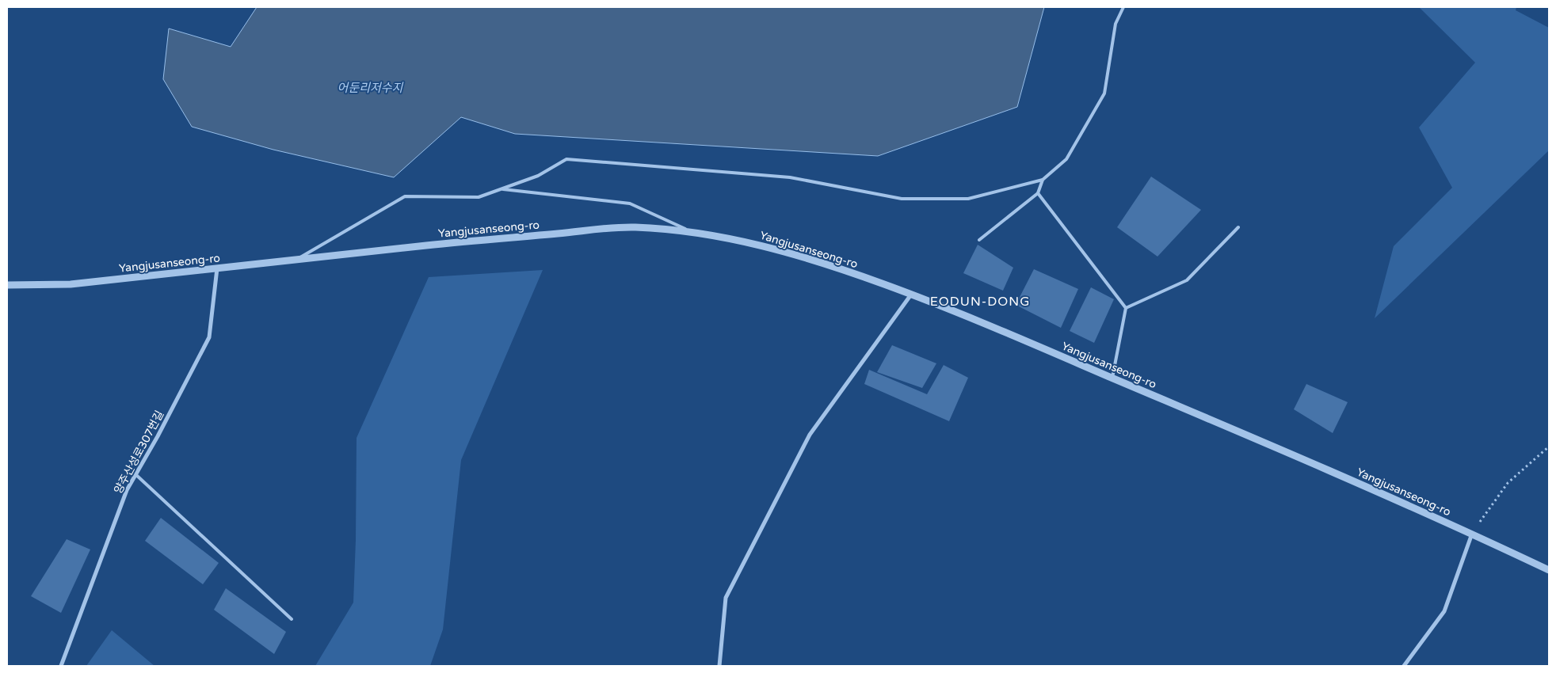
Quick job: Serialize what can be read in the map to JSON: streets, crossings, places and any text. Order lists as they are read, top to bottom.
{
  "streets": {
    "street": ["Yangjusanseong-ro", "양주산성로307번길"]
  },
  "crossings": [
    ["Yangjusanseong-ro", "양주산성로307번길"]
  ],
  "districts": ["EODUN-DONG"],
  "water": ["어둔리저수지"]
}
